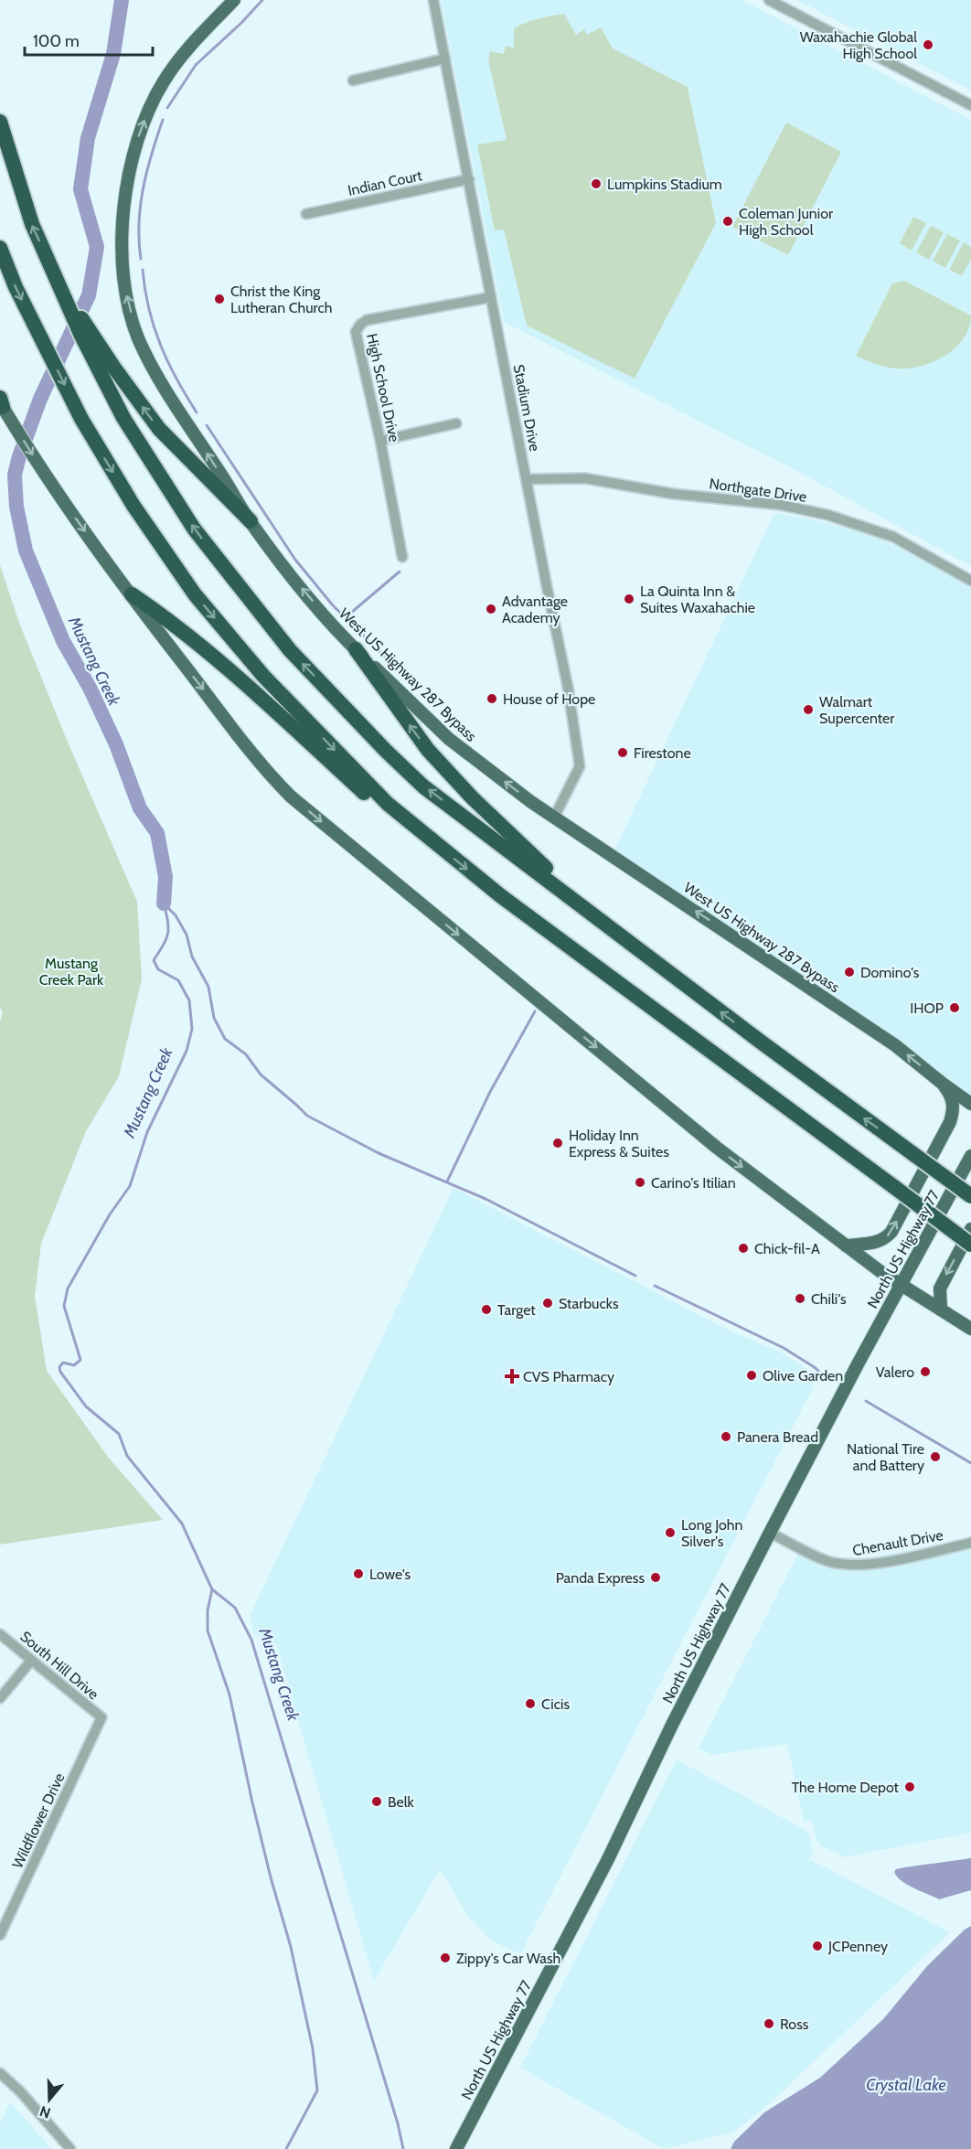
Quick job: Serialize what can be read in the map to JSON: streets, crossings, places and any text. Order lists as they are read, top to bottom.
{
  "streets": {
    "main road": ["West US Highway 287 Bypass", "North US Highway 77"],
    "street": [
      "Indian Court",
      "High School Drive",
      "Stadium Drive",
      "Northgate Drive",
      "Chenault Drive",
      "South Hill Drive",
      "Wildflower Drive"
    ]
  },
  "crossings": [
    ["Indian Court", "Stadium Drive"],
    ["High School Drive", "Stadium Drive"],
    ["Stadium Drive", "Northgate Drive"],
    ["Stadium Drive", "West US Highway 287 Bypass"],
    ["North US Highway 77", "Chenault Drive"],
    ["South Hill Drive", "Wildflower Drive"]
  ],
  "one_way": ["West US Highway 287 Bypass"],
  "water": ["Mustang Creek", "Crystal Lake"],
  "parks": ["Mustang Creek Park"],
  "places": {
    "other": [
      "Waxahachie Global High School",
      "Lumpkins Stadium",
      "Coleman Junior High School",
      "Christ the King Lutheran Church",
      "La Quinta Inn & Suites Waxahachie",
      "Advantage Academy",
      "House of Hope",
      "Walmart Supercenter",
      "Firestone",
      "Domino's",
      "IHOP",
      "Holiday Inn Express & Suites",
      "Carino's Itilian",
      "Chick-fil-A",
      "Chili's",
      "Starbucks",
      "Target",
      "Valero",
      "Olive Garden",
      "Panera Bread",
      "National Tire and Battery",
      "Long John Silver's",
      "Lowe's",
      "Panda Express",
      "Cicis",
      "The Home Depot",
      "Belk",
      "JCPenney",
      "Zippy's Car Wash",
      "Ross"
    ],
    "health": ["CVS Pharmacy"]
  },
  "scale_bar": "100 m",
  "north": "bottom"
}
